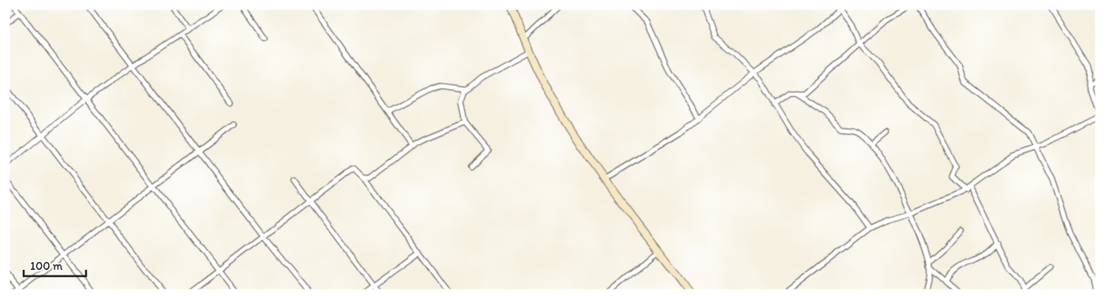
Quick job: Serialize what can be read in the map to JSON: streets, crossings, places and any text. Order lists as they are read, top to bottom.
{
  "scale_bar": "100 m"
}
